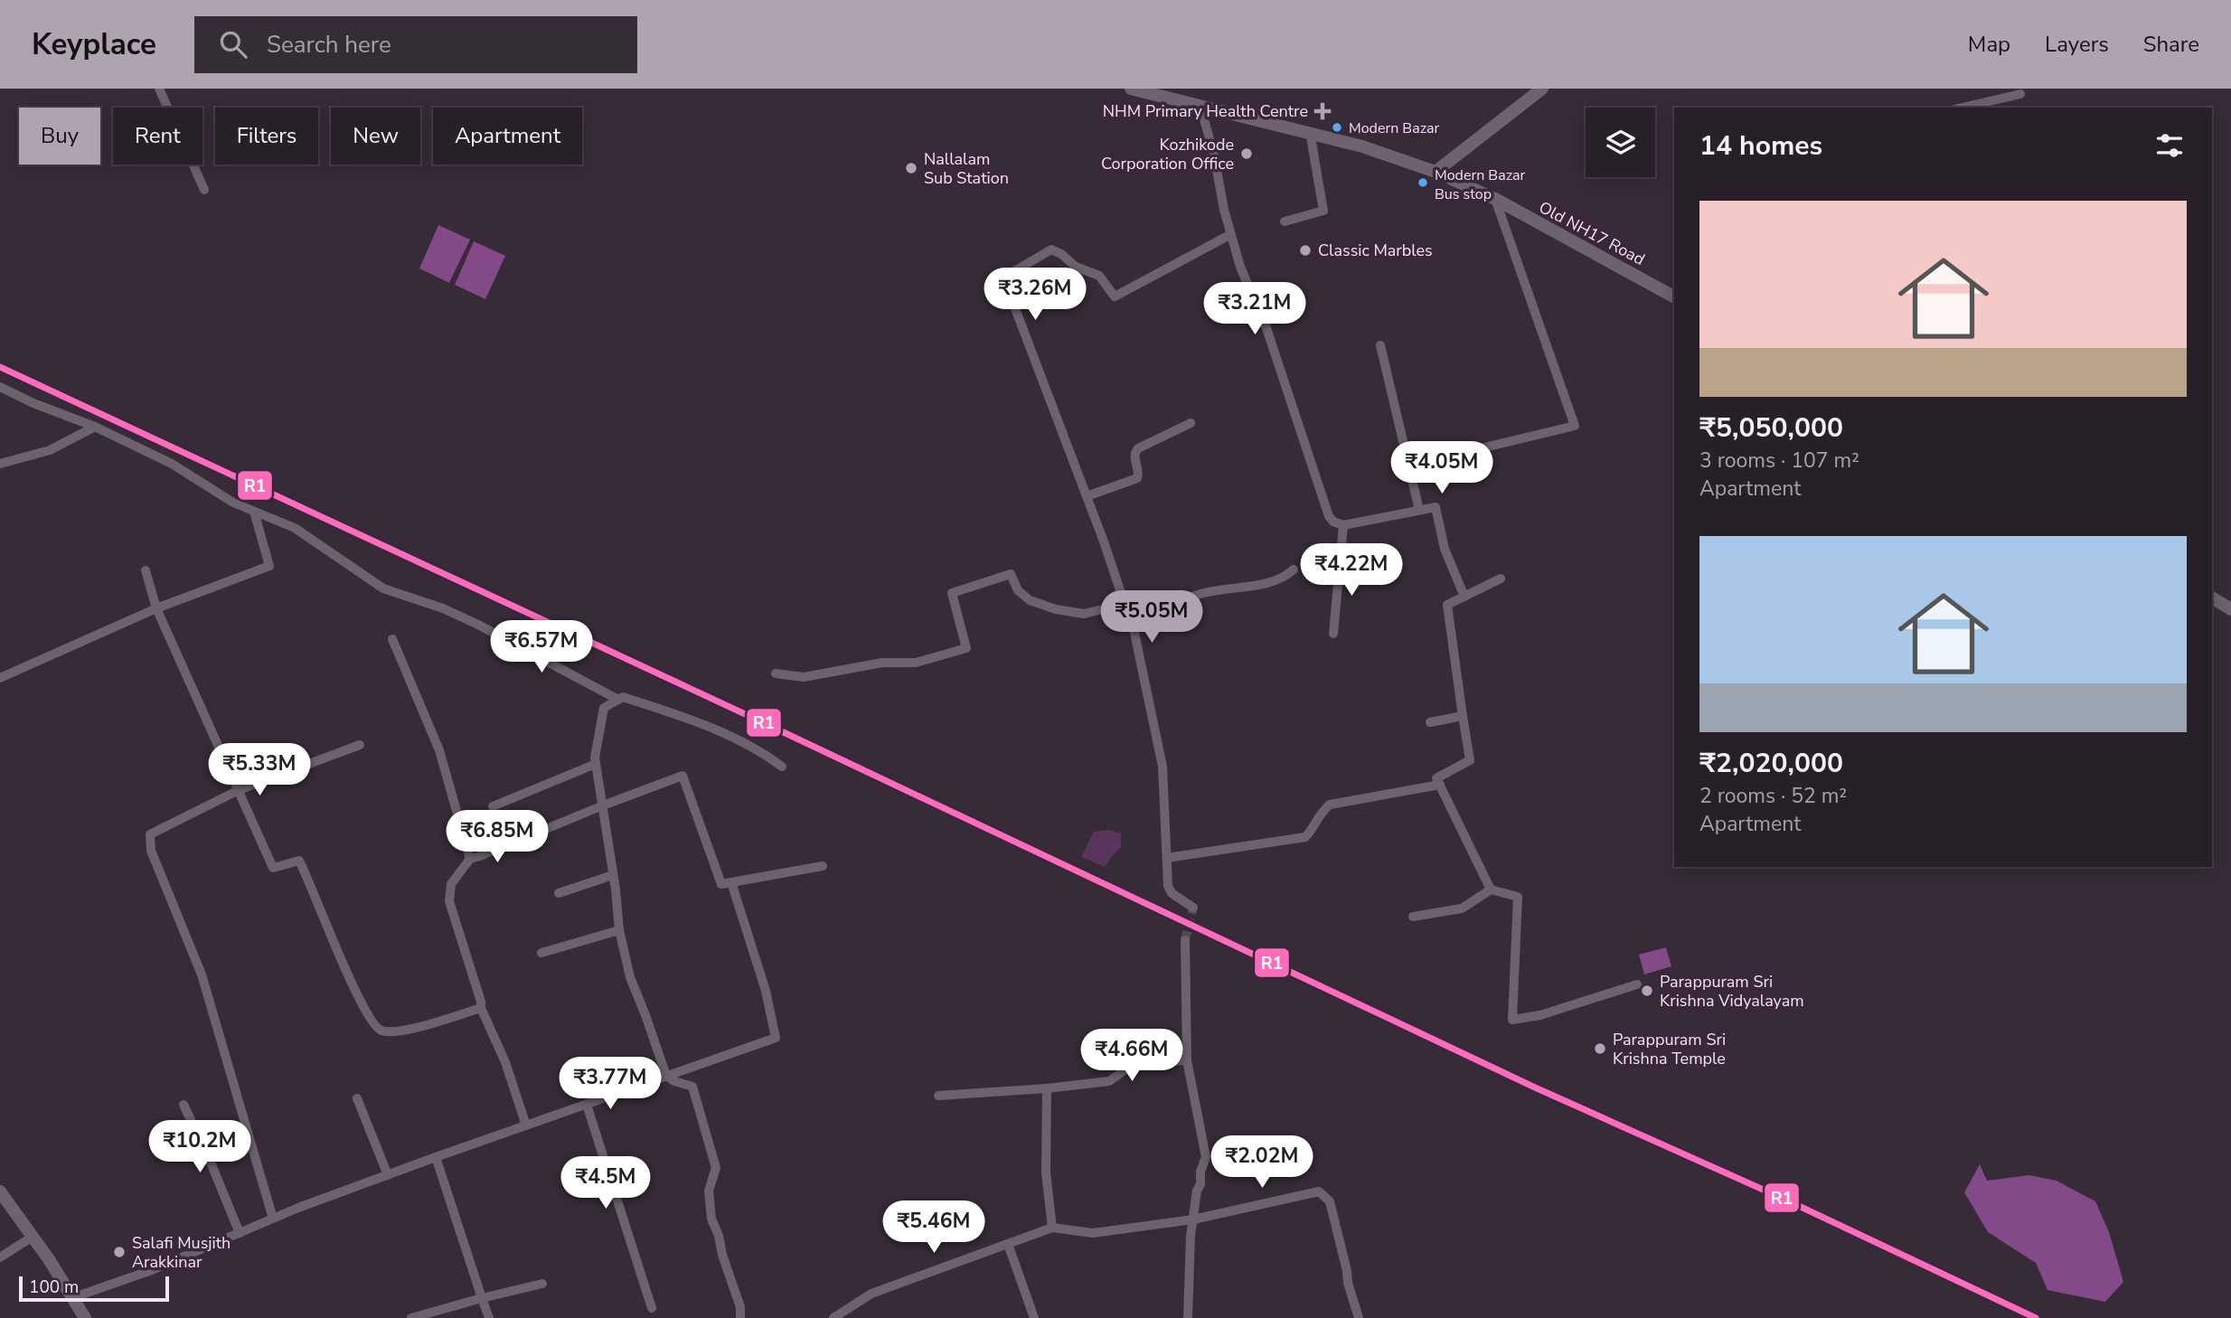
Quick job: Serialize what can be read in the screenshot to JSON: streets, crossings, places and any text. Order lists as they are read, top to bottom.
{
  "streets": {
    "main road": ["Old NH17 Road"]
  },
  "places": {
    "health": ["NHM Primary Health Centre"],
    "other": [
      "Modern Bazar",
      "Kozhikode Corporation Office",
      "Nallalam Sub Station",
      "Modern Bazar Bus stop",
      "Classic Marbles",
      "Parappuram Sri Krishna Vidyalayam",
      "Parappuram Sri Krishna Temple",
      "Salafi Musjith Arakkinar"
    ]
  },
  "lines": ["transit line R1"],
  "scale_bar": "100 m",
  "page": {
    "header": "Keyplace",
    "search": "Search here",
    "nav": ["Map", "Layers", "Share"],
    "chip": [
      "Buy",
      "Rent",
      "Filters",
      "New",
      "Apartment"
    ],
    "heading": "14 homes",
    "list": [
      {
        "name": "₹5,050,000",
        "note": "3 rooms · 107 m² · Apartment"
      },
      {
        "name": "₹2,020,000",
        "note": "2 rooms · 52 m² · Apartment"
      }
    ],
    "price": [
      "₹3.26M",
      "₹3.21M",
      "₹4.05M",
      "₹4.22M",
      "₹5.05M",
      "₹6.57M",
      "₹5.33M",
      "₹6.85M",
      "₹4.66M",
      "₹3.77M",
      "₹10.2M",
      "₹2.02M",
      "₹4.5M",
      "₹5.46M"
    ],
    "scale": "100 m"
  }
}
